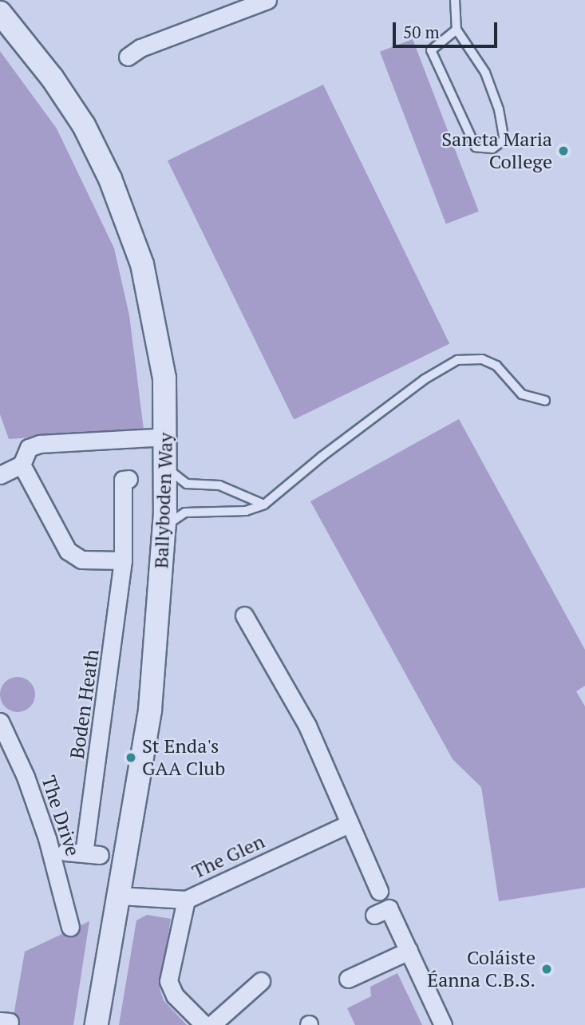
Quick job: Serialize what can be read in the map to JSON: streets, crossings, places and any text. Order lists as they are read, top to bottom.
{
  "streets": {
    "main road": ["Ballyboden Way"],
    "street": ["Boden Heath", "The Drive", "The Glen"]
  },
  "crossings": [
    ["Ballyboden Way", "The Glen"]
  ],
  "places": ["Sancta Maria College", "St Enda's GAA Club", "Coláiste Éanna C.B.S."],
  "scale_bar": "50 m"
}
